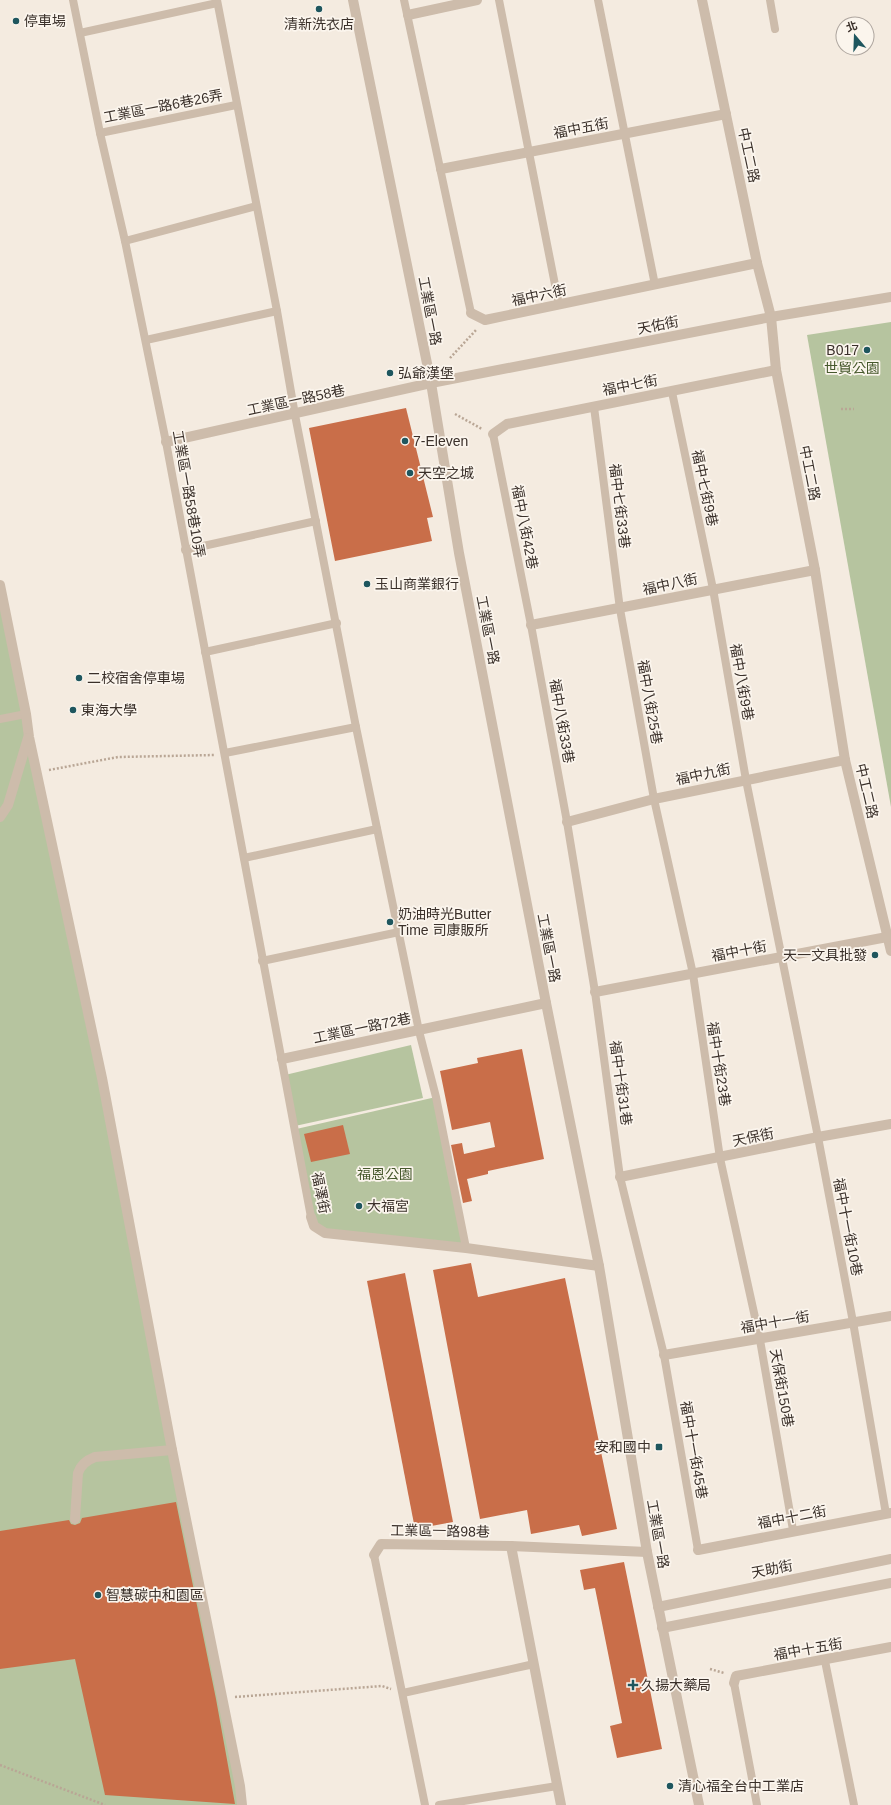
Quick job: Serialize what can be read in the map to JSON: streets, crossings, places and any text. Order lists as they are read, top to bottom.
{
  "streets": {
    "street": [
      "福中五街",
      "中工二路",
      "福中六街",
      "工業區一路",
      "天佑街",
      "福中七街",
      "工業區一路58巷",
      "福中八街",
      "福中九街",
      "福中十街",
      "工業區一路72巷",
      "天保街",
      "福澤街",
      "福中十一街",
      "福中十二街",
      "工業區一路98巷",
      "天助街",
      "福中十五街"
    ],
    "lane": [
      "工業區一路6巷26弄",
      "福中七街9巷",
      "工業區一路58巷10弄",
      "福中七街33巷",
      "福中八街42巷",
      "福中八街9巷",
      "福中八街25巷",
      "福中八街33巷",
      "福中十街23巷",
      "福中十街31巷",
      "福中十一街10巷",
      "天保街150巷",
      "福中十一街45巷"
    ]
  },
  "crossings": [
    ["工業區一路6巷26弄", "工業區一路58巷10弄"],
    ["福中五街", "中工二路"],
    ["中工二路", "福中六街"],
    ["中工二路", "天佑街"],
    ["中工二路", "福中七街"],
    ["中工二路", "福中八街"],
    ["中工二路", "福中九街"],
    ["中工二路", "福中十街"],
    ["工業區一路", "天佑街"],
    ["工業區一路", "工業區一路58巷"],
    ["工業區一路", "工業區一路72巷"],
    ["工業區一路", "工業區一路98巷"],
    ["工業區一路", "天助街"],
    ["天佑街", "工業區一路58巷"],
    ["福中七街", "福中七街9巷"],
    ["福中七街", "福中七街33巷"],
    ["福中七街", "福中八街42巷"],
    ["工業區一路58巷", "工業區一路58巷10弄"],
    ["福中七街9巷", "福中八街"],
    ["福中七街9巷", "福中八街9巷"],
    ["福中七街33巷", "福中八街"],
    ["福中七街33巷", "福中八街25巷"],
    ["福中八街42巷", "福中八街"],
    ["福中八街42巷", "福中八街33巷"],
    ["福中八街", "福中八街9巷"],
    ["福中八街", "福中八街25巷"],
    ["福中八街", "福中八街33巷"],
    ["福中八街9巷", "福中九街"],
    ["福中八街9巷", "福中十街"],
    ["福中八街9巷", "福中十一街10巷"],
    ["福中八街25巷", "福中九街"],
    ["福中八街25巷", "福中十街"],
    ["福中八街25巷", "福中十街23巷"],
    ["福中八街33巷", "福中九街"],
    ["福中八街33巷", "福中十街"],
    ["福中八街33巷", "福中十街31巷"],
    ["福中十街", "福中十街23巷"],
    ["福中十街", "福中十街31巷"],
    ["福中十街", "福中十一街10巷"],
    ["工業區一路72巷", "福澤街"],
    ["福中十街23巷", "天保街"],
    ["福中十街23巷", "天保街150巷"],
    ["福中十街31巷", "天保街"],
    ["福中十街31巷", "福中十一街"],
    ["福中十街31巷", "福中十一街45巷"],
    ["天保街", "福中十一街10巷"],
    ["天保街", "天保街150巷"],
    ["福中十一街10巷", "福中十一街"],
    ["福中十一街10巷", "福中十二街"],
    ["福中十一街", "天保街150巷"],
    ["福中十一街", "福中十一街45巷"],
    ["天保街150巷", "福中十二街"],
    ["福中十一街45巷", "福中十二街"]
  ],
  "parks": ["世貿公園", "福恩公園"],
  "places": {
    "other": [
      "清新洗衣店",
      "停車場",
      "B017",
      "弘爺漢堡",
      "7-Eleven",
      "天空之城",
      "玉山商業銀行",
      "二校宿舍停車場",
      "東海大學",
      "奶油時光Butter Time 司康販所",
      "天一文具批發",
      "大福宮",
      "智慧碳中和園區",
      "清心福全台中工業店"
    ],
    "transit": ["安和國中"],
    "health": ["久揚大藥局"]
  },
  "north": "top"
}
